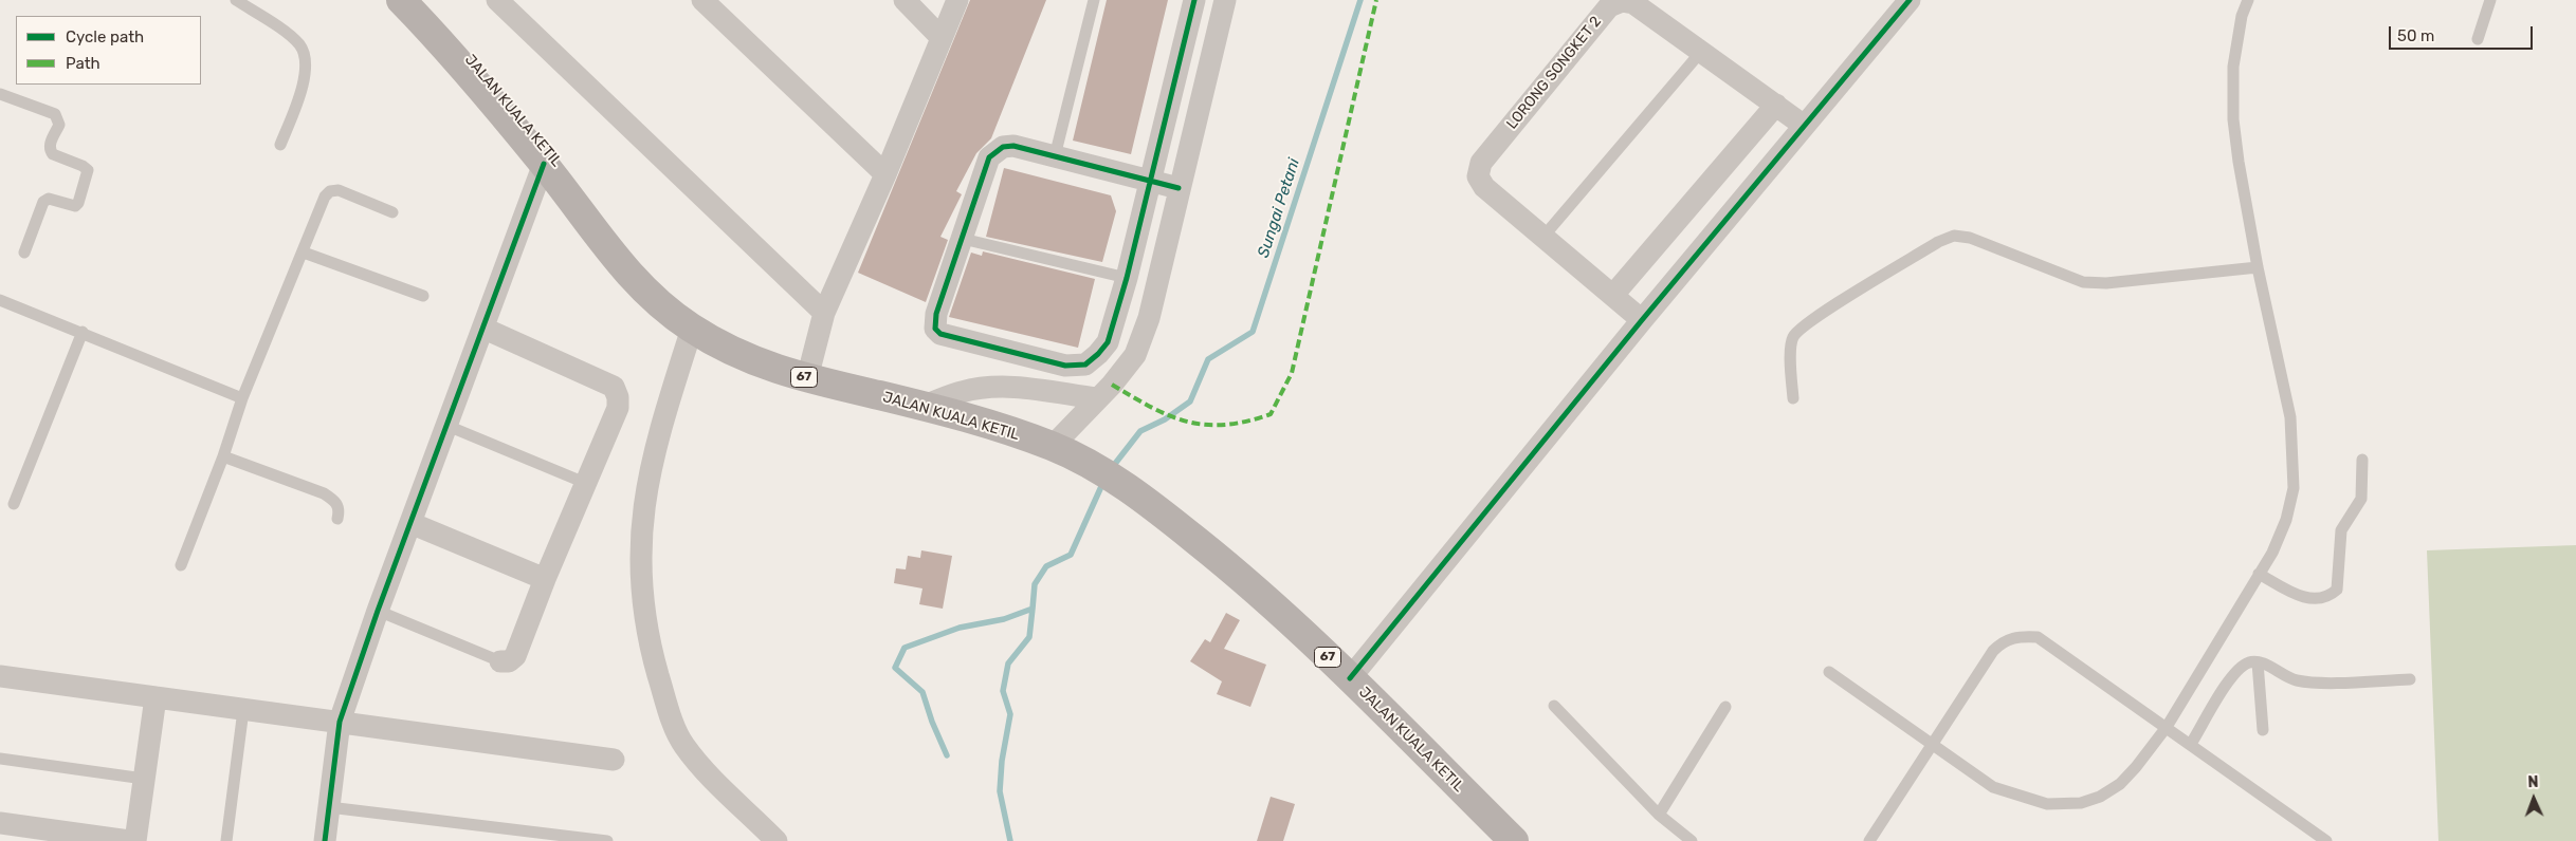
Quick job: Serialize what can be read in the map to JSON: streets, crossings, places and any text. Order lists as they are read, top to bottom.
{
  "streets": {
    "main road": ["JALAN KUALA KETIL", "67"],
    "street": ["LORONG SONGKET 2"]
  },
  "water": ["Sungai Petani"],
  "legend": ["Cycle path", "Path"],
  "scale_bar": "50 m",
  "north": "top"
}
